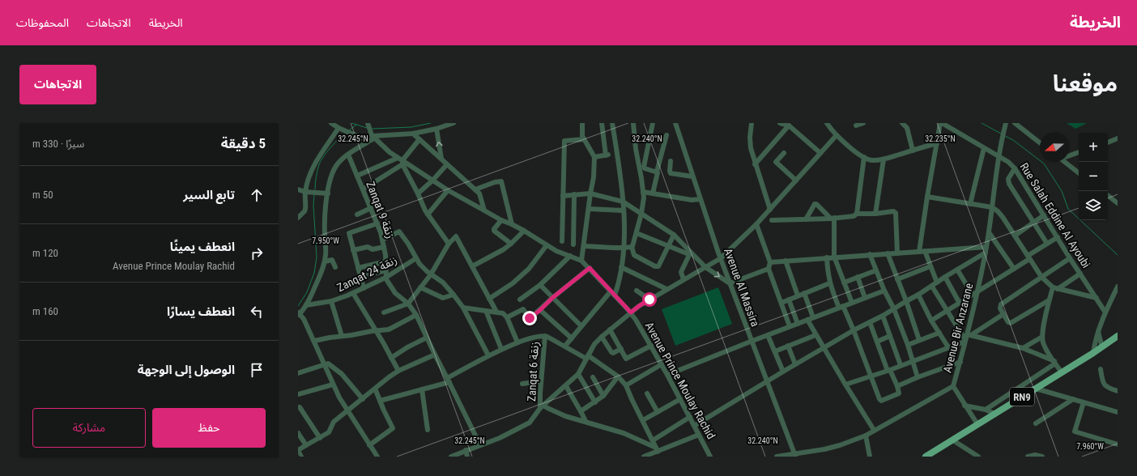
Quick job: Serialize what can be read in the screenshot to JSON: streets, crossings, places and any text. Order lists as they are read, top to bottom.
{
  "streets": {
    "main road": ["RN9"],
    "street": [
      "Zanqat 9 زنقة",
      "Rue Salah Eddine Al Ayoubi",
      "Zanqat 24 زنقة",
      "Avenue Al Massira",
      "Avenue Bir Anzarane",
      "Zanqat 6 زنقة",
      "Avenue Prince Moulay Rachid"
    ]
  },
  "crossings": [
    ["Zanqat 9 زنقة", "Zanqat 24 زنقة"],
    ["Rue Salah Eddine Al Ayoubi", "Avenue Bir Anzarane"],
    ["Avenue Al Massira", "Avenue Bir Anzarane"]
  ],
  "north": "left",
  "page": {
    "header": "الخريطة",
    "nav": ["الخريطة", "الاتجاهات", "المحفوظات"],
    "title": "موقعنا",
    "buttons": [
      "الاتجاهات",
      ["حفظ", "مشاركة"]
    ],
    "heading": ["5 دقيقة", "سيرًا · 330 m"],
    "map_buttons": ["+", "−"],
    "list": [
      ["تابع السير", "50 m"],
      ["انعطف يمينًا", "Avenue Prince Moulay Rachid", "120 m"],
      ["انعطف يسارًا", "160 m"],
      "الوصول إلى الوجهة"
    ]
  },
  "coordinates": [
    "32.245°N",
    "32.240°N",
    "32.235°N",
    "7.950°W",
    "7.960°W"
  ]
}
